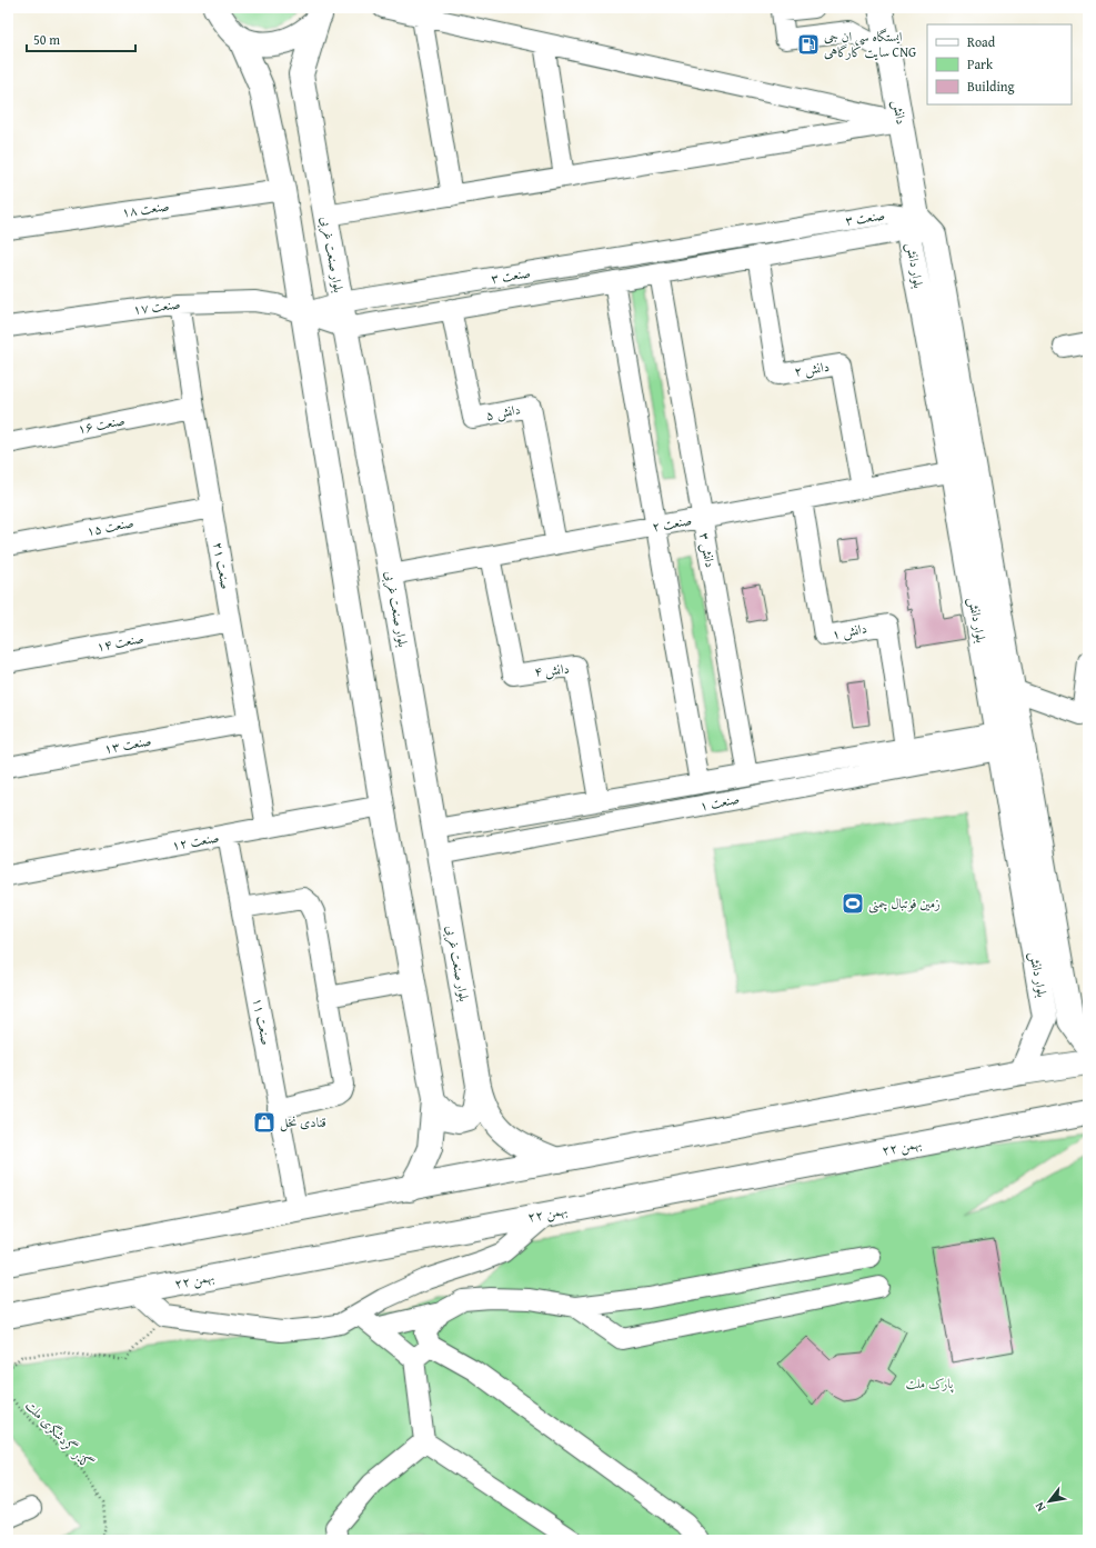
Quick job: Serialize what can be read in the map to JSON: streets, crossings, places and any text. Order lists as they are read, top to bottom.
{
  "streets": {
    "main road": [
      "دانش",
      "بلوار صنعت غربی",
      "بلوار دانش",
      "۲۲ بهمن"
    ],
    "street": [
      "صنعت ۱۸",
      "صنعت ۳",
      "صنعت ۱۷",
      "دانش ۲",
      "دانش ۵",
      "صنعت ۱۶",
      "صنعت ۲",
      "صنعت ۱۵",
      "دانش ۳",
      "صنعت ۲۱",
      "دانش ۱",
      "صنعت ۱۴",
      "دانش ۴",
      "صنعت ۱۳",
      "صنعت ۱",
      "صنعت ۱۲",
      "صنعت ۱۱"
    ],
    "path": ["گذر گردشگری ملت"]
  },
  "crossings": [
    ["دانش", "صنعت ۳"],
    ["دانش", "بلوار دانش"],
    ["صنعت ۳", "بلوار صنعت غربی"],
    ["صنعت ۳", "بلوار دانش"],
    ["صنعت ۳", "صنعت ۱۷"],
    ["صنعت ۳", "دانش ۲"],
    ["صنعت ۳", "دانش ۵"],
    ["صنعت ۳", "دانش ۳"],
    ["بلوار صنعت غربی", "صنعت ۱۷"],
    ["بلوار صنعت غربی", "صنعت ۲"],
    ["بلوار صنعت غربی", "صنعت ۱"],
    ["بلوار دانش", "صنعت ۲"],
    ["بلوار دانش", "صنعت ۱"],
    ["صنعت ۱۷", "صنعت ۲۱"],
    ["دانش ۲", "صنعت ۲"],
    ["دانش ۵", "صنعت ۲"],
    ["صنعت ۱۶", "صنعت ۲۱"],
    ["صنعت ۲", "دانش ۳"],
    ["صنعت ۲", "دانش ۱"],
    ["صنعت ۲", "دانش ۴"],
    ["صنعت ۱۵", "صنعت ۲۱"],
    ["دانش ۳", "صنعت ۱"],
    ["صنعت ۲۱", "صنعت ۱۴"],
    ["صنعت ۲۱", "صنعت ۱۳"],
    ["صنعت ۲۱", "صنعت ۱۲"],
    ["دانش ۱", "صنعت ۱"],
    ["دانش ۴", "صنعت ۱"],
    ["صنعت ۱۲", "صنعت ۱۱"]
  ],
  "parks": ["پارک ملت"],
  "places": {
    "fuel station": ["ایستگاه سی ان جی سایت کارگاهی CNG"],
    "sports": ["زمین فوتبال چمنی"],
    "shop": ["قنادی نخل"]
  },
  "legend": ["Road", "Park", "Building"],
  "scale_bar": "50 m",
  "north": "bottom left"
}
